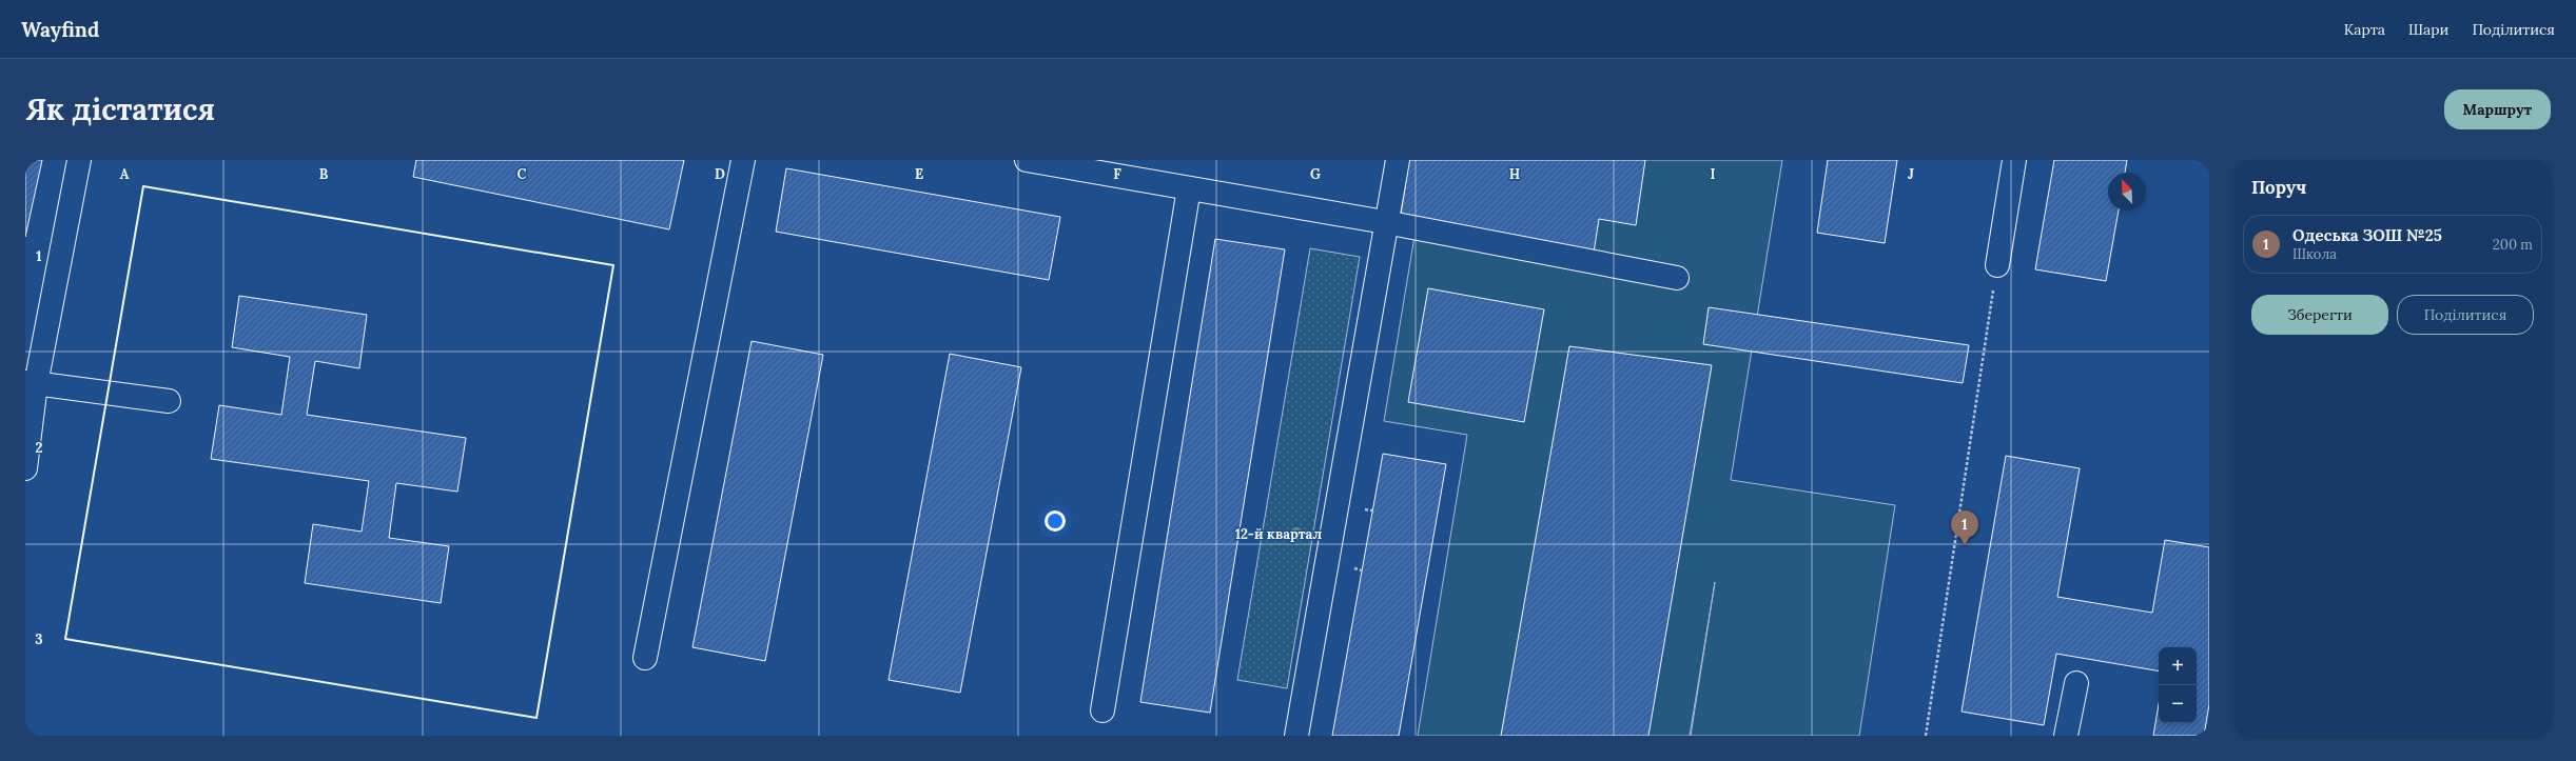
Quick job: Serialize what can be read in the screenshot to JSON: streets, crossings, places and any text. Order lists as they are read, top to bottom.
{
  "districts": ["12-й квартал"],
  "north": "top left",
  "page": {
    "header": "Wayfind",
    "nav": ["Карта", "Шари", "Поділитися"],
    "buttons": [
      "Маршрут",
      ["Зберегти", "Поділитися"]
    ],
    "title": "Як дістатися",
    "heading": "Поруч",
    "list": [
      {
        "mark": "1",
        "name": "Одеська ЗОШ №25",
        "note": "Школа",
        "value": "200 m"
      }
    ],
    "pins": "1",
    "map_buttons": ["+", "−"]
  },
  "grid": {
    "columns": [
      "A",
      "B",
      "C",
      "D",
      "E",
      "F",
      "G",
      "H",
      "I",
      "J"
    ],
    "rows": ["1", "2", "3"]
  }
}
